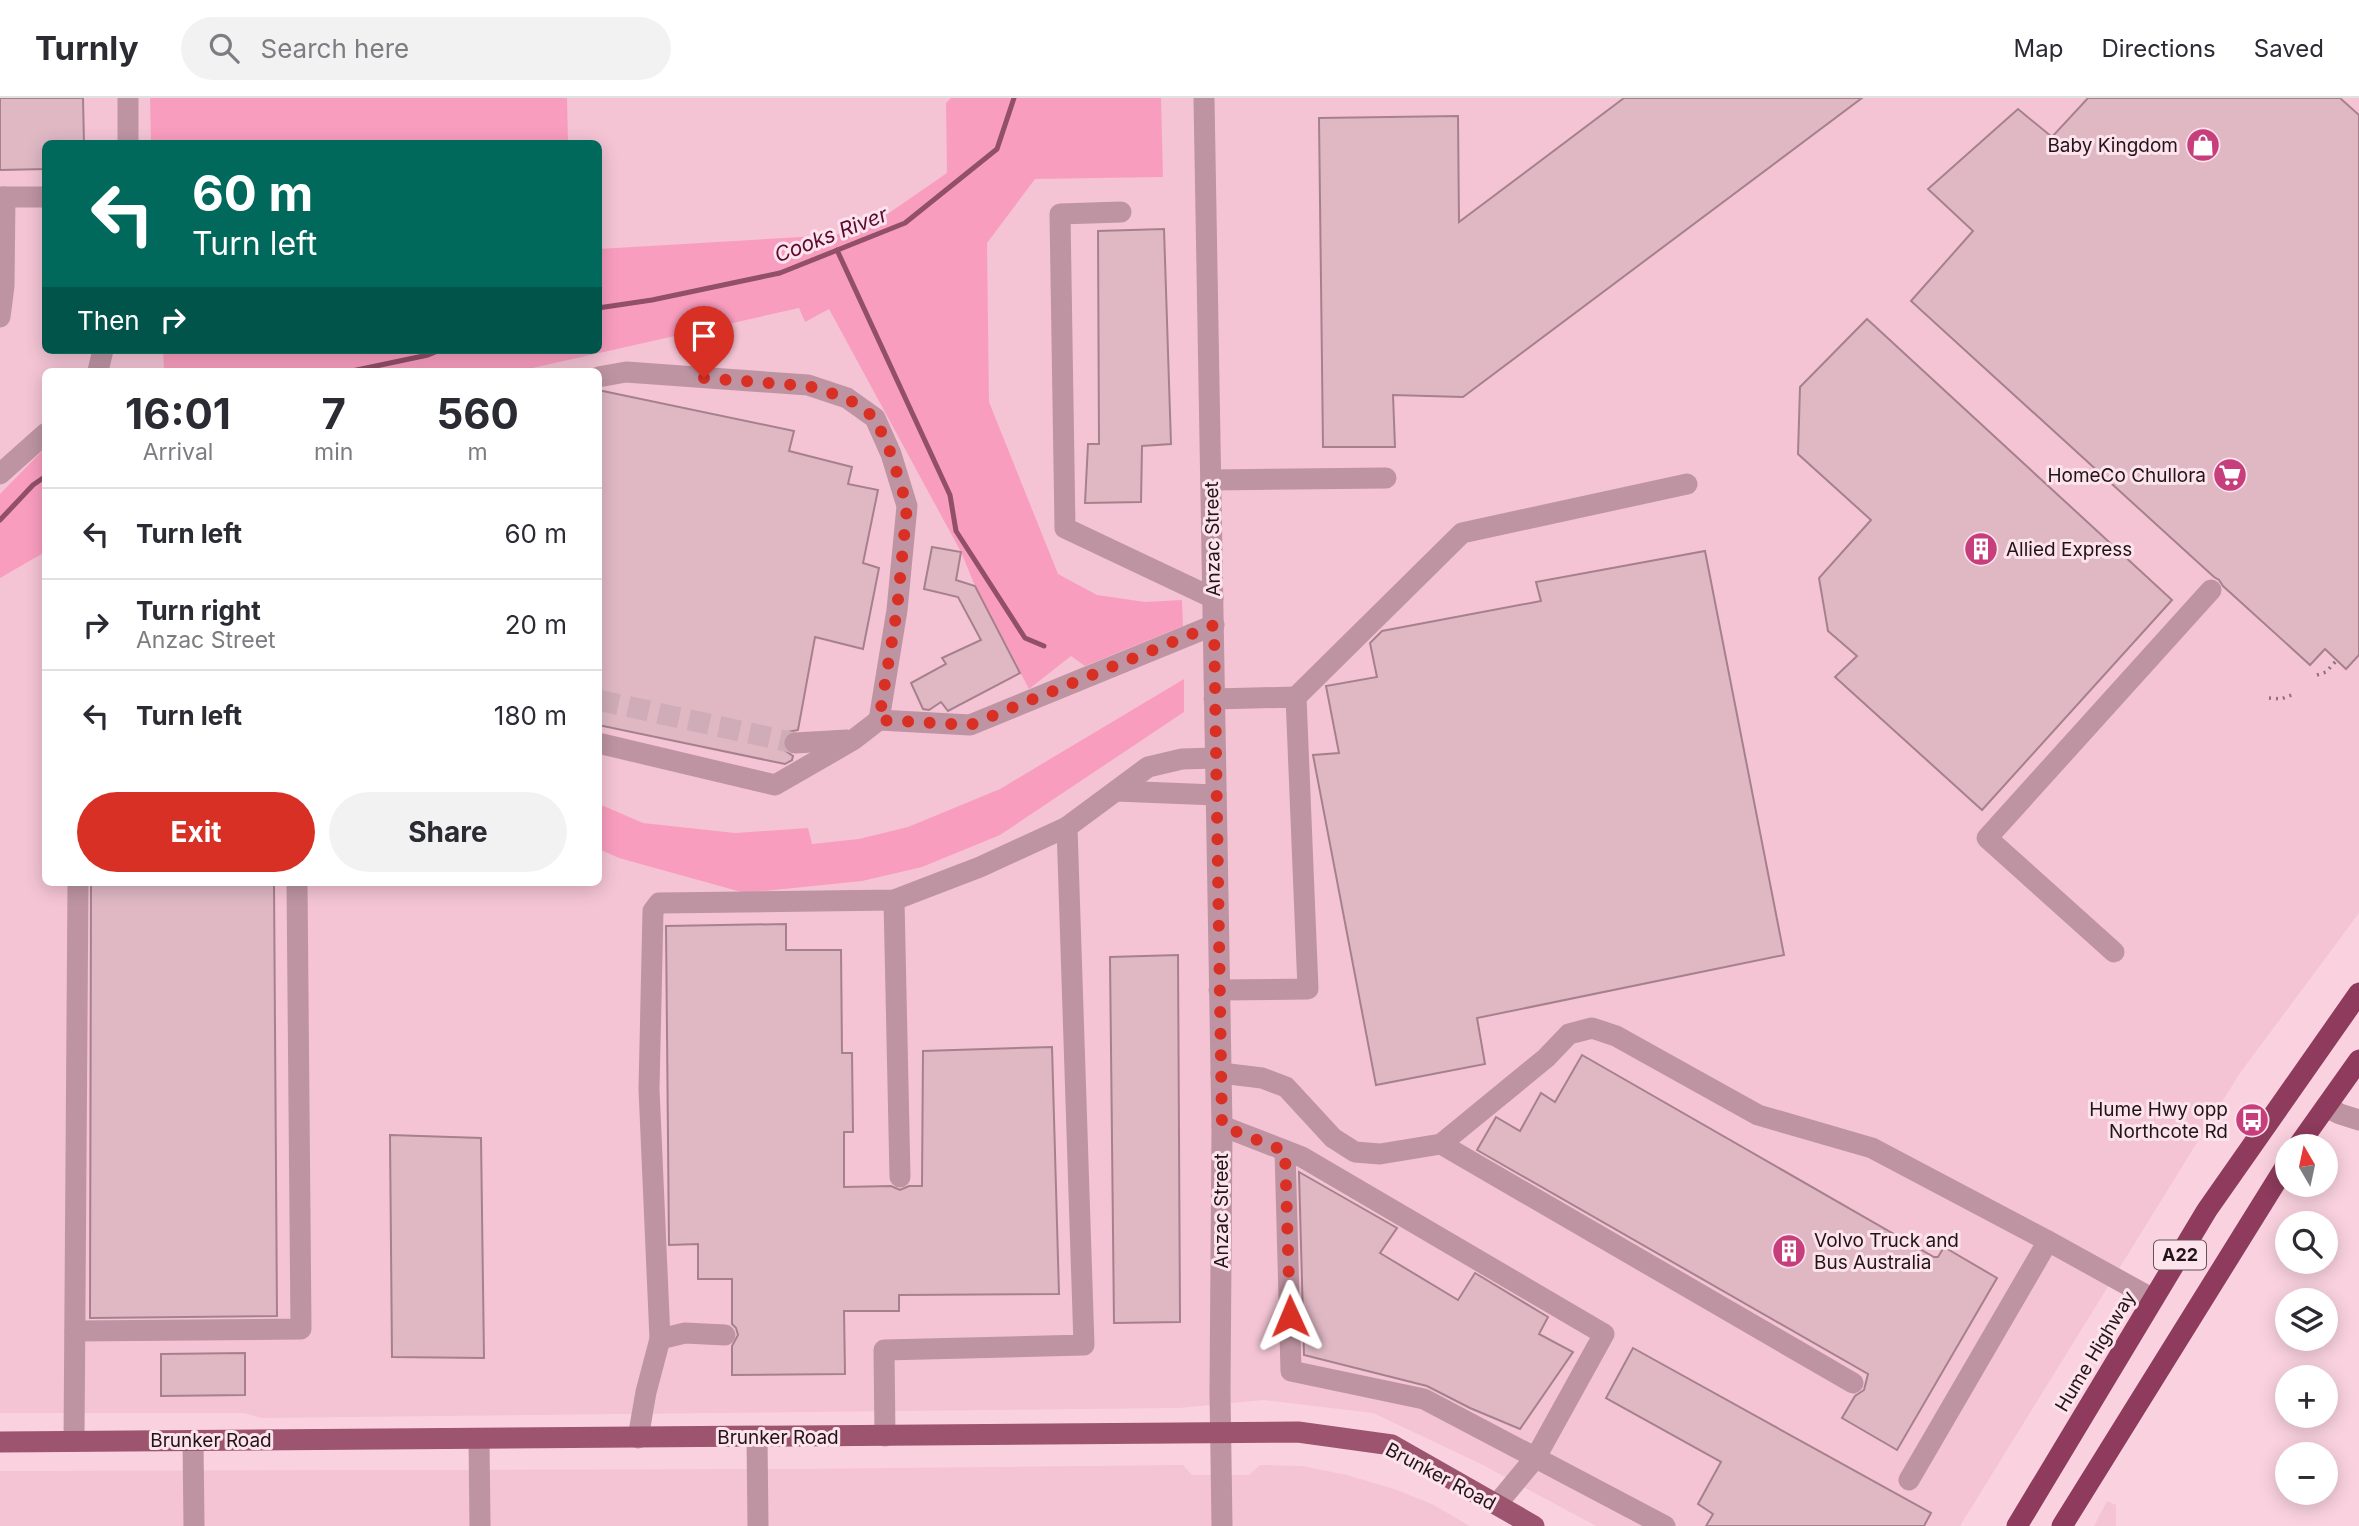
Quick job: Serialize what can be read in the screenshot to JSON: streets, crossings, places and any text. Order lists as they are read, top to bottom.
{
  "streets": {
    "highway": ["A22", "Hume Highway"],
    "main road": ["Brunker Road"],
    "street": ["Anzac Street"]
  },
  "crossings": [
    ["Anzac Street", "Brunker Road"]
  ],
  "water": ["Cooks River"],
  "places": {
    "shop": ["Baby Kingdom"],
    "supermarket": ["HomeCo Chullora"],
    "building": ["Allied Express", "Volvo Truck and Bus Australia"],
    "bus stop": ["Hume Hwy opp Northcote Rd"]
  },
  "north": "top",
  "page": {
    "header": "Turnly",
    "search": "Search here",
    "nav": ["Map", "Directions", "Saved"],
    "turn": ["60 m", "Turn left"],
    "then": "Then",
    "eta": [
      "16:01",
      "Arrival",
      "7",
      "min",
      "560",
      "m"
    ],
    "list": [
      {
        "name": "Turn left",
        "value": "60 m"
      },
      {
        "name": "Turn right",
        "note": "Anzac Street",
        "value": "20 m"
      },
      {
        "name": "Turn left",
        "value": "180 m"
      }
    ],
    "buttons": ["Exit", "Share"],
    "map_buttons": ["+", "−"]
  }
}
